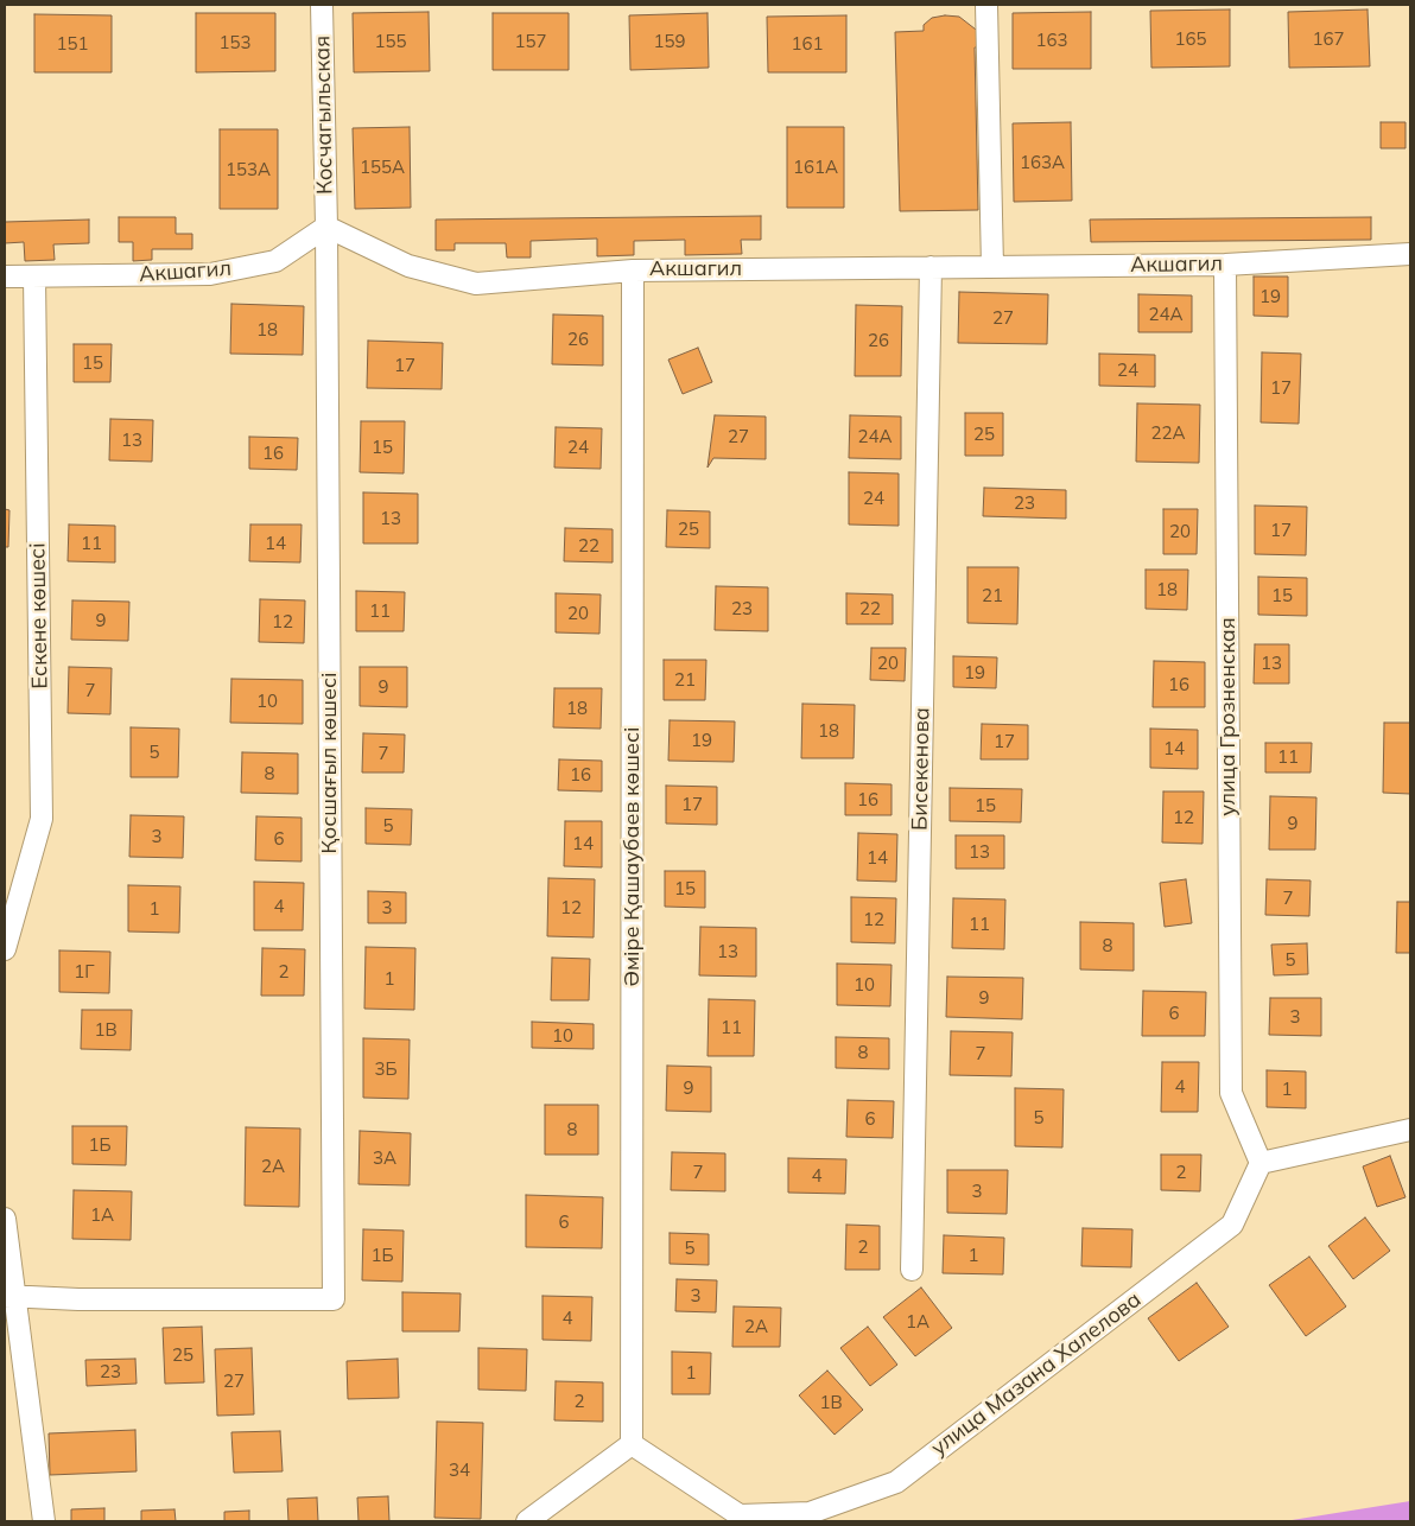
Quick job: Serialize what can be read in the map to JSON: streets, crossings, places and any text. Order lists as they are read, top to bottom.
{
  "streets": {
    "street": [
      "Косчагыльская",
      "Акшагил",
      "Ескене көшесі",
      "улица Грозненская",
      "Қосшағыл көшесі",
      "Бисекенова",
      "Әміре Қашаубаев көшесі",
      "улица Мазана Халелова"
    ]
  },
  "crossings": [
    ["Косчагыльская", "Акшагил"],
    ["Косчагыльская", "Қосшағыл көшесі"],
    ["Акшагил", "Ескене көшесі"],
    ["Акшагил", "улица Грозненская"],
    ["Акшагил", "Қосшағыл көшесі"],
    ["Акшагил", "Бисекенова"],
    ["Акшагил", "Әміре Қашаубаев көшесі"],
    ["улица Грозненская", "улица Мазана Халелова"],
    ["Әміре Қашаубаев көшесі", "улица Мазана Халелова"]
  ],
  "house_numbers": [
    "165",
    "167",
    "163",
    "155",
    "157",
    "159",
    "153",
    "151",
    "161",
    "163А",
    "155А",
    "161А",
    "153А",
    "19",
    "24А",
    "27",
    "18",
    "26",
    "26",
    "15",
    "17",
    "24",
    "17",
    "22А",
    "25",
    "27",
    "24А",
    "13",
    "15",
    "24",
    "16",
    "24",
    "23",
    "13",
    "25",
    "17",
    "20",
    "11",
    "14",
    "22",
    "18",
    "21",
    "15",
    "23",
    "22",
    "11",
    "20",
    "9",
    "12",
    "20",
    "13",
    "19",
    "21",
    "16",
    "9",
    "7",
    "10",
    "18",
    "18",
    "19",
    "17",
    "14",
    "5",
    "7",
    "11",
    "8",
    "16",
    "16",
    "17",
    "15",
    "12",
    "9",
    "5",
    "3",
    "6",
    "14",
    "13",
    "14",
    "15",
    "7",
    "4",
    "3",
    "12",
    "1",
    "12",
    "11",
    "8",
    "13",
    "5",
    "1Г",
    "2",
    "1",
    "10",
    "9",
    "6",
    "3",
    "11",
    "1В",
    "10",
    "8",
    "7",
    "3Б",
    "4",
    "9",
    "1",
    "5",
    "6",
    "8",
    "1Б",
    "3А",
    "2А",
    "7",
    "2",
    "4",
    "3",
    "1А",
    "6",
    "2",
    "5",
    "1Б",
    "1",
    "3",
    "4",
    "1А",
    "2А",
    "25",
    "23",
    "1",
    "27",
    "2",
    "1В",
    "34"
  ]
}
